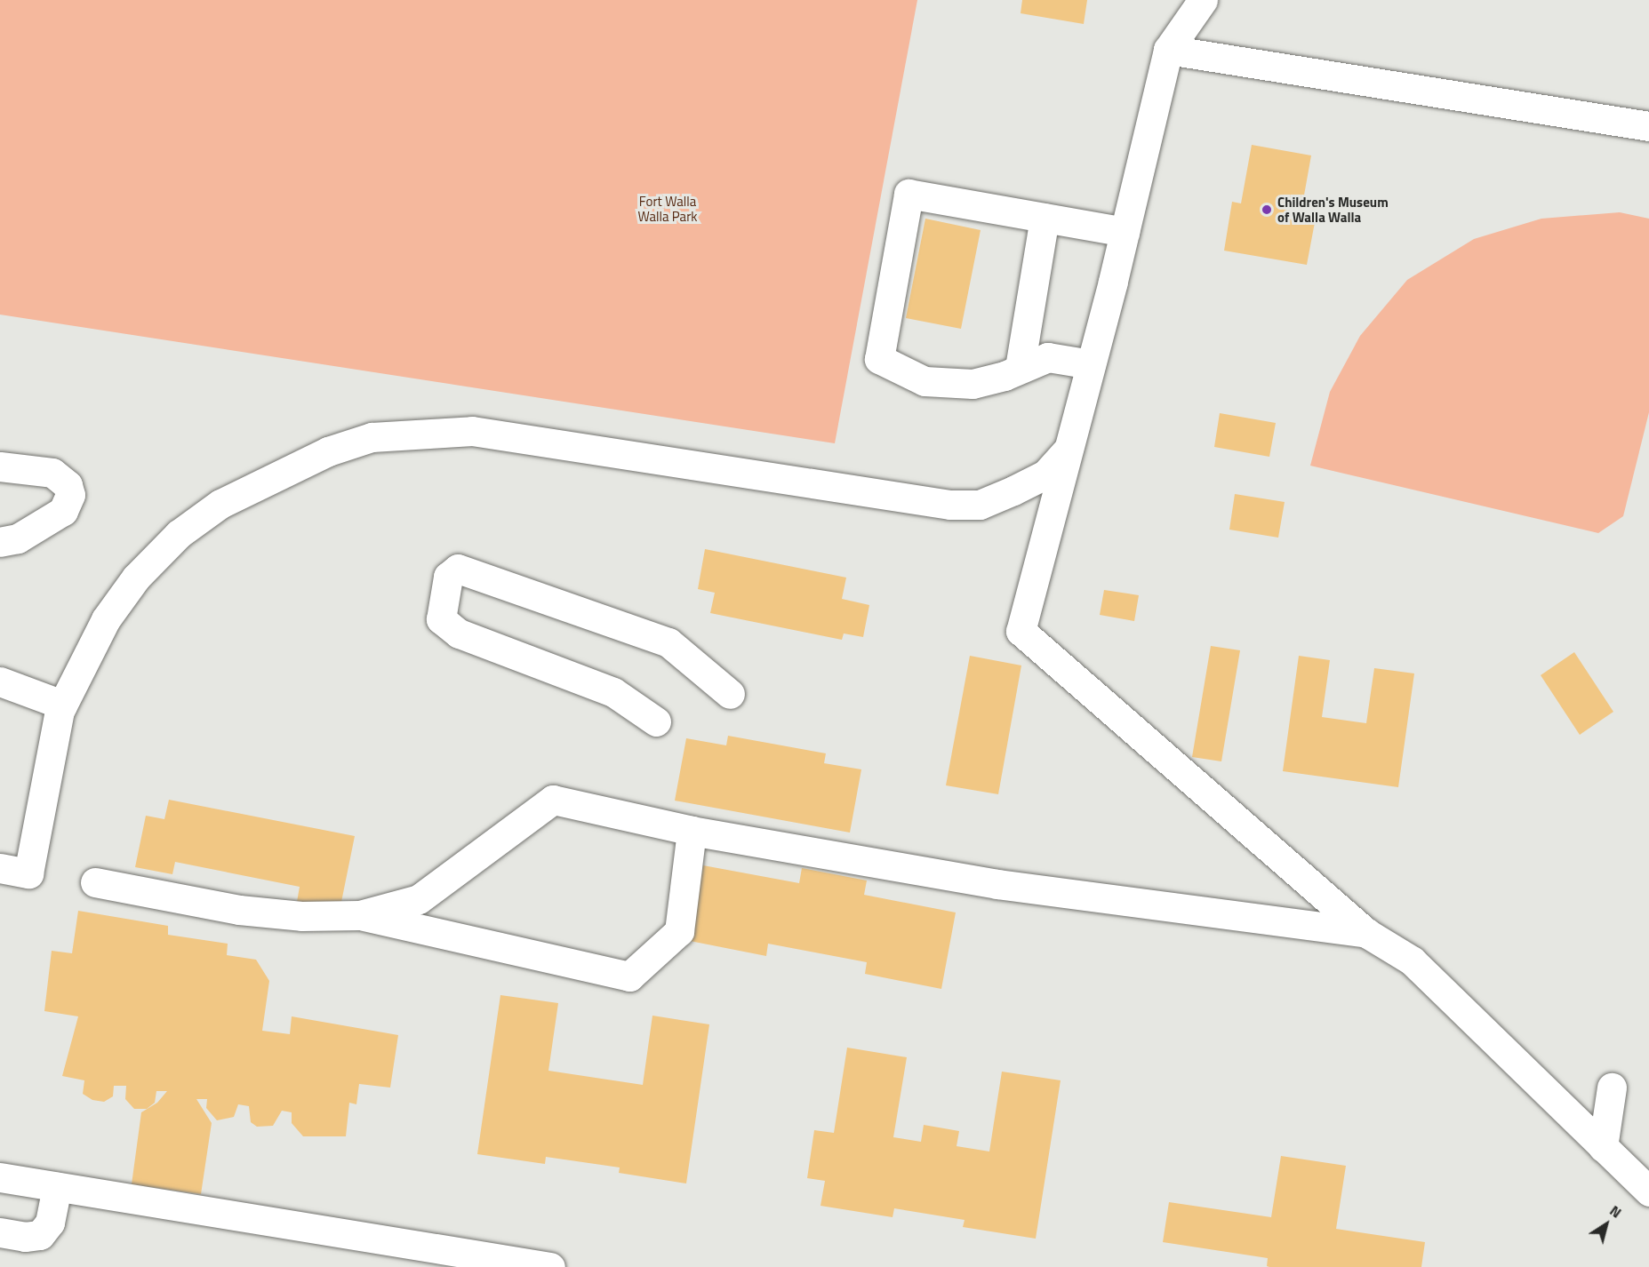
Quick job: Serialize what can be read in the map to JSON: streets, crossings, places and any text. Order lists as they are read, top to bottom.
{
  "parks": ["Fort Walla Walla Park"],
  "places": ["Children's Museum of Walla Walla"],
  "north": "top right"
}
